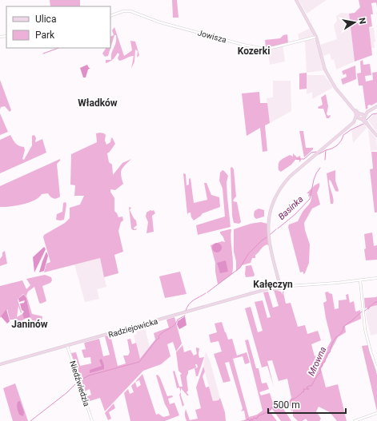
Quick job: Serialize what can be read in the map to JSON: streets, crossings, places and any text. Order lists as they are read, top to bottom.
{
  "streets": {
    "main road": ["Radziejowicka"],
    "street": ["Jowisza", "Niedźwiedzia"]
  },
  "crossings": [
    ["Radziejowicka", "Niedźwiedzia"]
  ],
  "districts": [
    "Kozerki",
    "Władków",
    "Kałęczyn",
    "Janinów"
  ],
  "water": ["Basinka", "Mrowna"],
  "legend": ["Ulica", "Park"],
  "scale_bar": "500 m",
  "north": "right"
}
